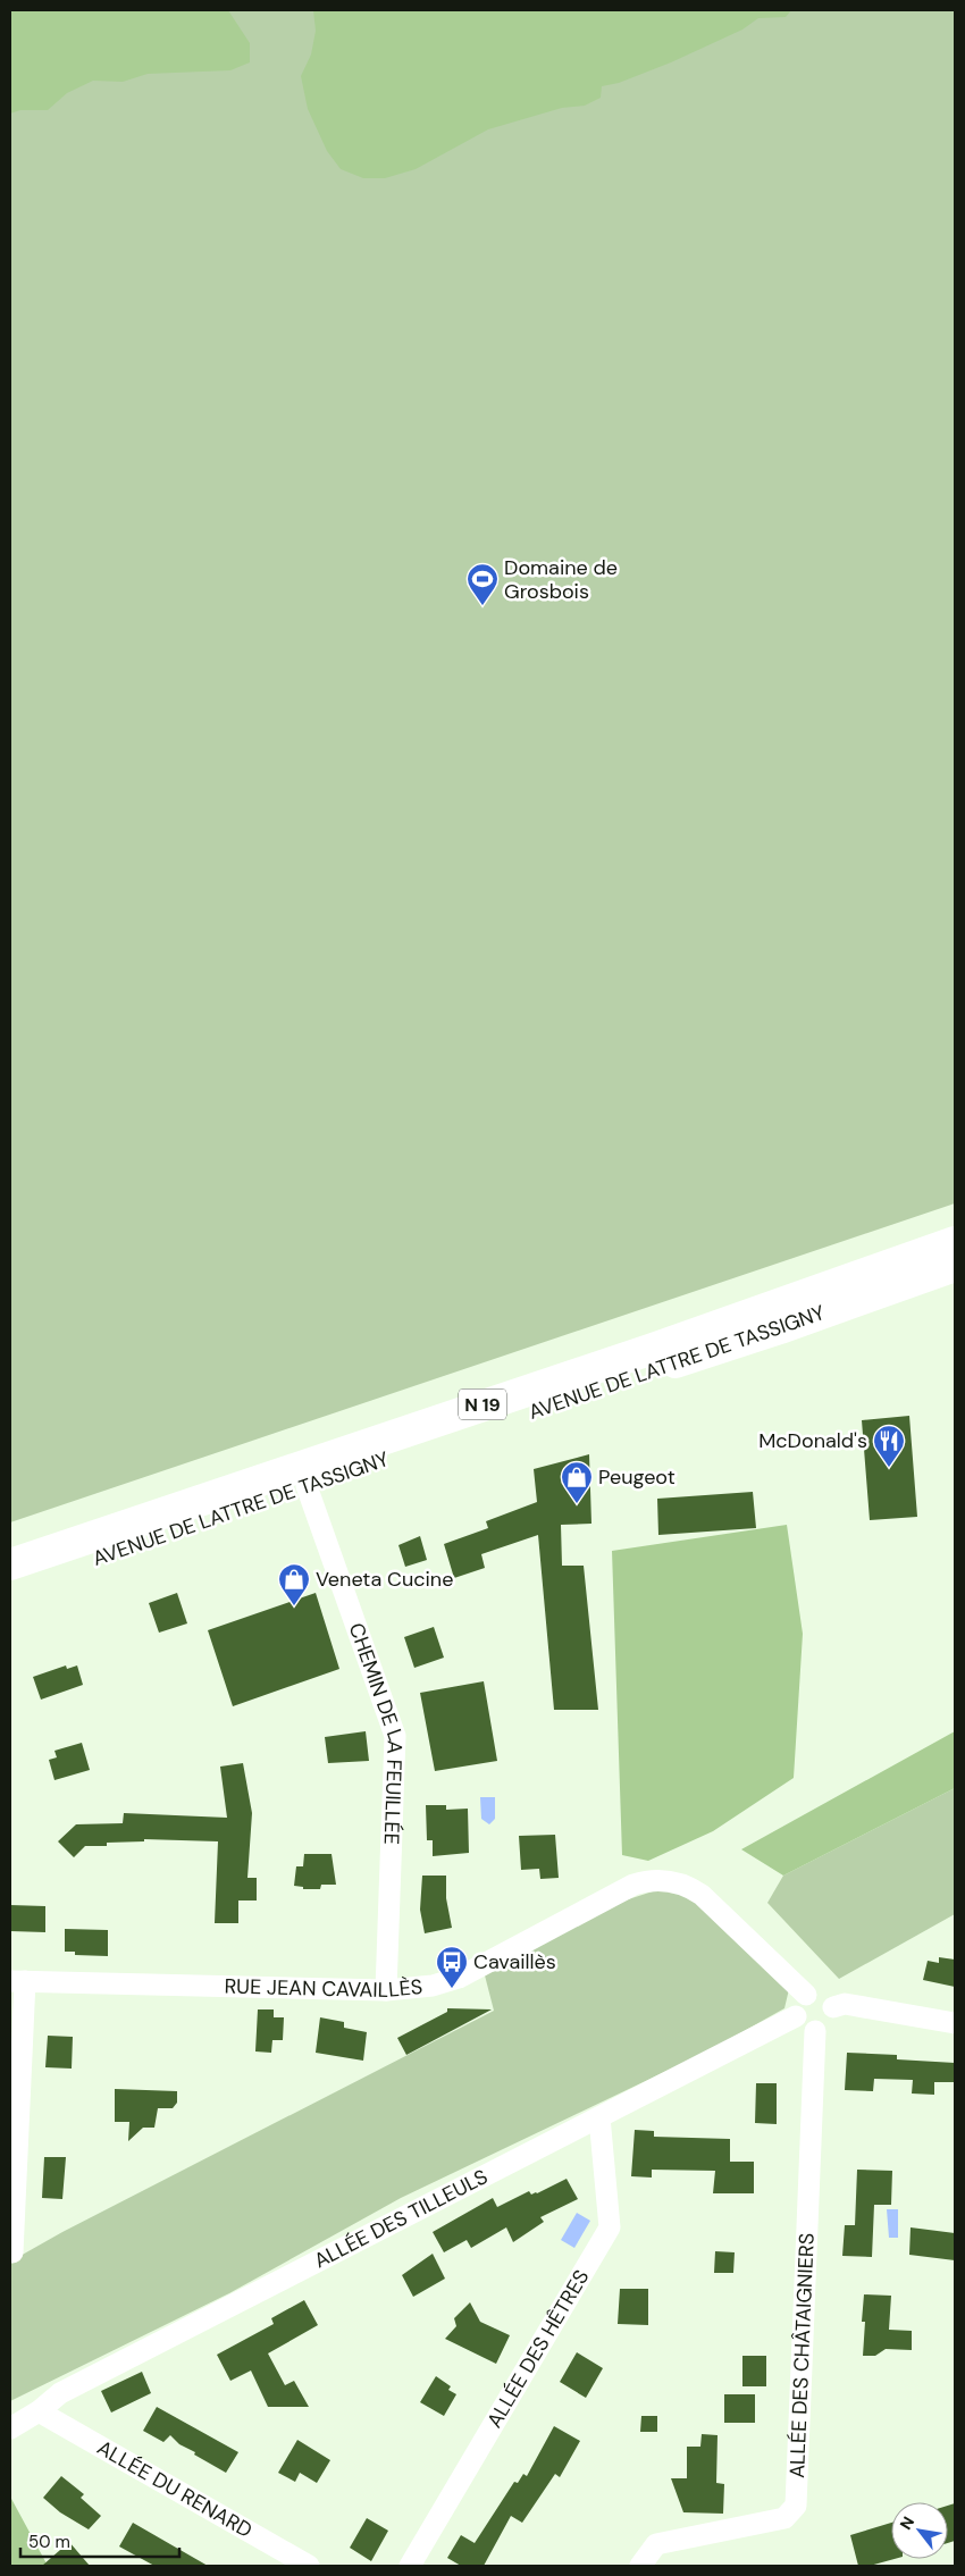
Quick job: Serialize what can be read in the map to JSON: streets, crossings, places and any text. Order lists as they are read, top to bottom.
{
  "streets": {
    "main road": ["AVENUE DE LATTRE DE TASSIGNY", "N 19"],
    "street": [
      "CHEMIN DE LA FEUILLÉE",
      "RUE JEAN CAVAILLÈS",
      "ALLÉE DES TILLEULS",
      "ALLÉE DES HÊTRES",
      "ALLÉE DES CHÂTAIGNIERS",
      "ALLÉE DU RENARD"
    ]
  },
  "crossings": [
    ["AVENUE DE LATTRE DE TASSIGNY", "CHEMIN DE LA FEUILLÉE"],
    ["CHEMIN DE LA FEUILLÉE", "RUE JEAN CAVAILLÈS"],
    ["RUE JEAN CAVAILLÈS", "ALLÉE DES TILLEULS"],
    ["RUE JEAN CAVAILLÈS", "ALLÉE DES CHÂTAIGNIERS"],
    ["ALLÉE DES TILLEULS", "ALLÉE DES HÊTRES"],
    ["ALLÉE DES TILLEULS", "ALLÉE DES CHÂTAIGNIERS"],
    ["ALLÉE DES TILLEULS", "ALLÉE DU RENARD"]
  ],
  "places": {
    "sports": ["Domaine de Grosbois"],
    "restaurant": ["McDonald's"],
    "shop": ["Peugeot", "Veneta Cucine"],
    "bus stop": ["Cavaillès"]
  },
  "scale_bar": "50 m",
  "north": "top left"
}
